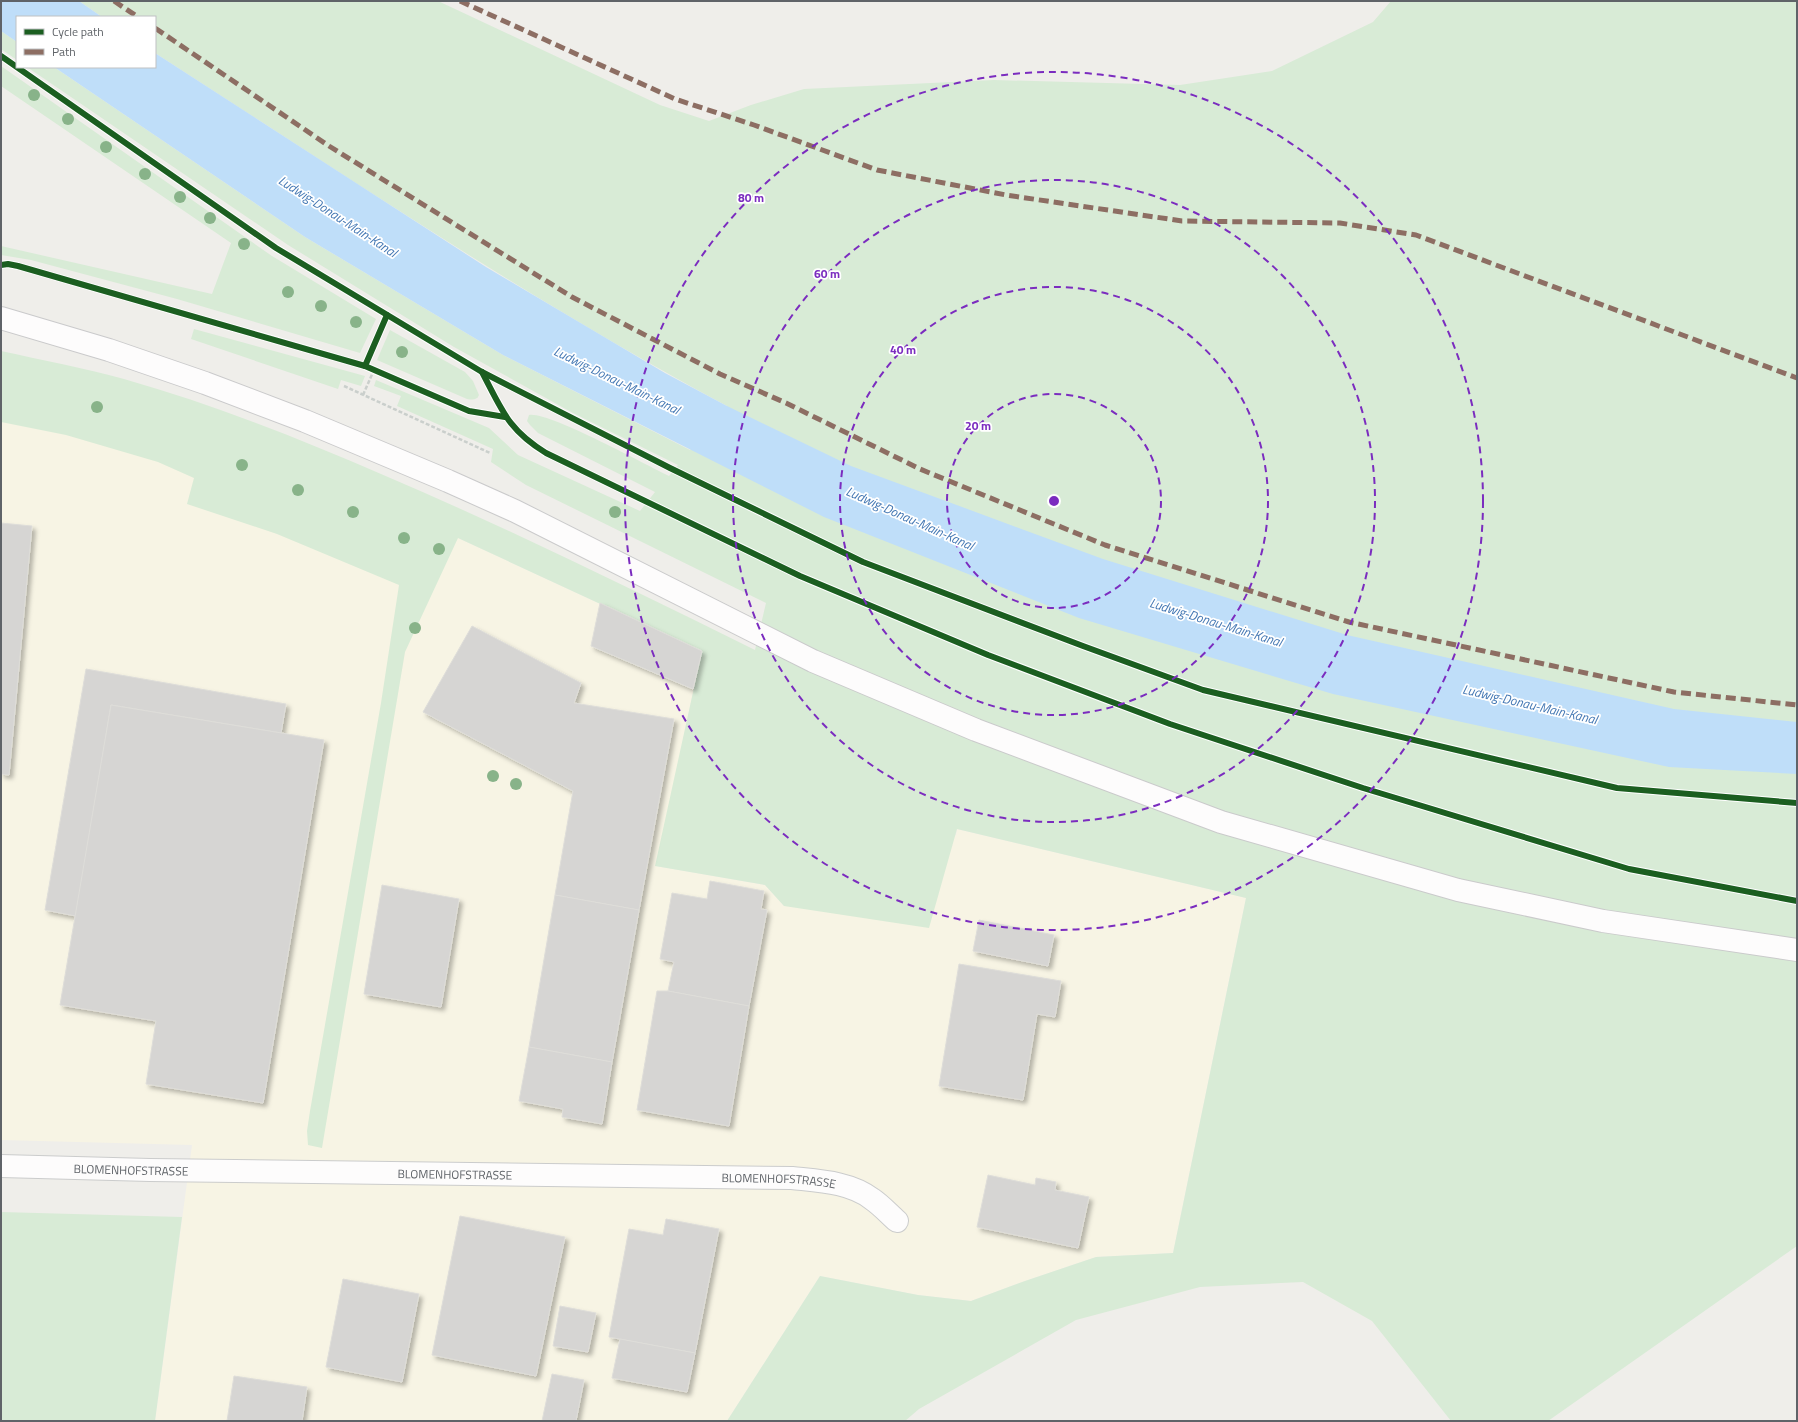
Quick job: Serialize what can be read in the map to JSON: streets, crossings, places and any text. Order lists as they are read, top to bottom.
{
  "streets": {
    "main road": ["BLOMENHOFSTRASSE"]
  },
  "water": ["Ludwig-Donau-Main-Kanal"],
  "legend": ["Cycle path", "Path"],
  "rings": [
    "80 m",
    "60 m",
    "40 m",
    "20 m"
  ]
}
